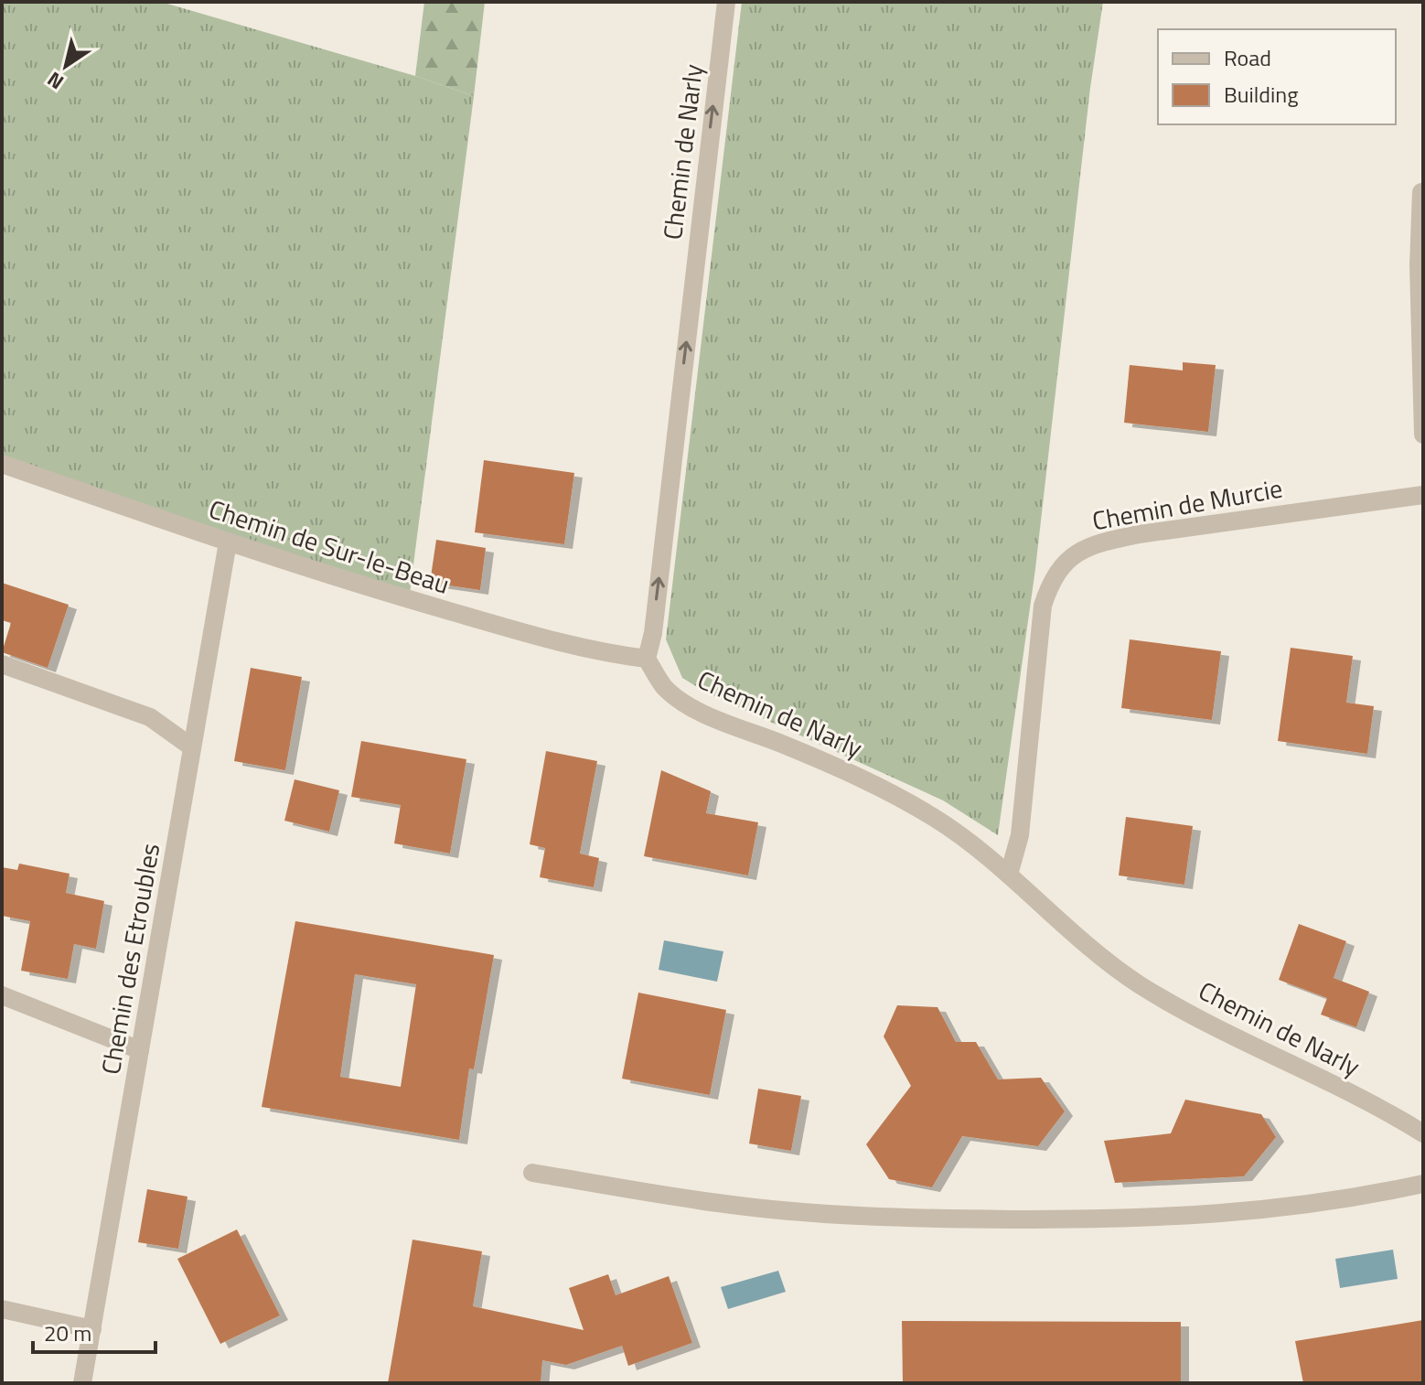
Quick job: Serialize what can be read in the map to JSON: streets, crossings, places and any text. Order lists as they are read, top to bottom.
{
  "streets": {
    "street": [
      "Chemin de Narly",
      "Chemin de Murcie",
      "Chemin de Sur-le-Beau",
      "Chemin des Etroubles"
    ]
  },
  "crossings": [
    ["Chemin de Narly", "Chemin de Murcie"],
    ["Chemin de Narly", "Chemin de Sur-le-Beau"],
    ["Chemin de Sur-le-Beau", "Chemin des Etroubles"]
  ],
  "one_way": ["Chemin de Narly"],
  "legend": ["Road", "Building"],
  "scale_bar": "20 m",
  "north": "bottom left"
}
